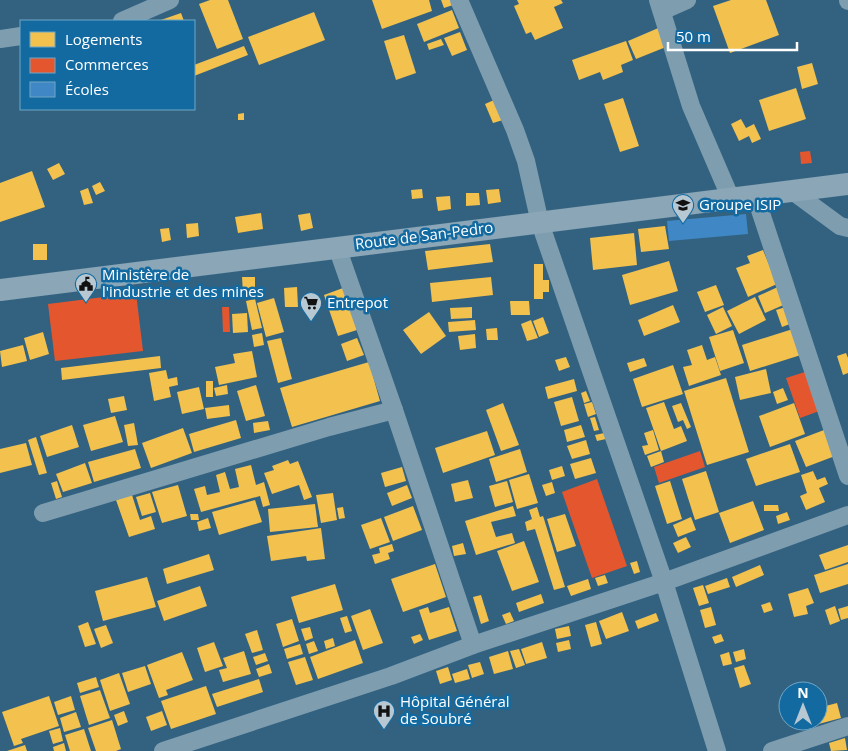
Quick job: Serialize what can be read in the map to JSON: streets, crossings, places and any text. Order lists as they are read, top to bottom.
{
  "streets": {
    "main road": ["Route de San-Pedro"]
  },
  "places": {
    "school or university": ["Groupe ISIP"],
    "public building": ["Ministère de l'industrie et des mines"],
    "supermarket": ["Entrepot"],
    "hospital": ["Hôpital Général de Soubré"]
  },
  "legend": ["Logements", "Commerces", "Écoles"],
  "scale_bar": "50 m",
  "north": "top"
}
